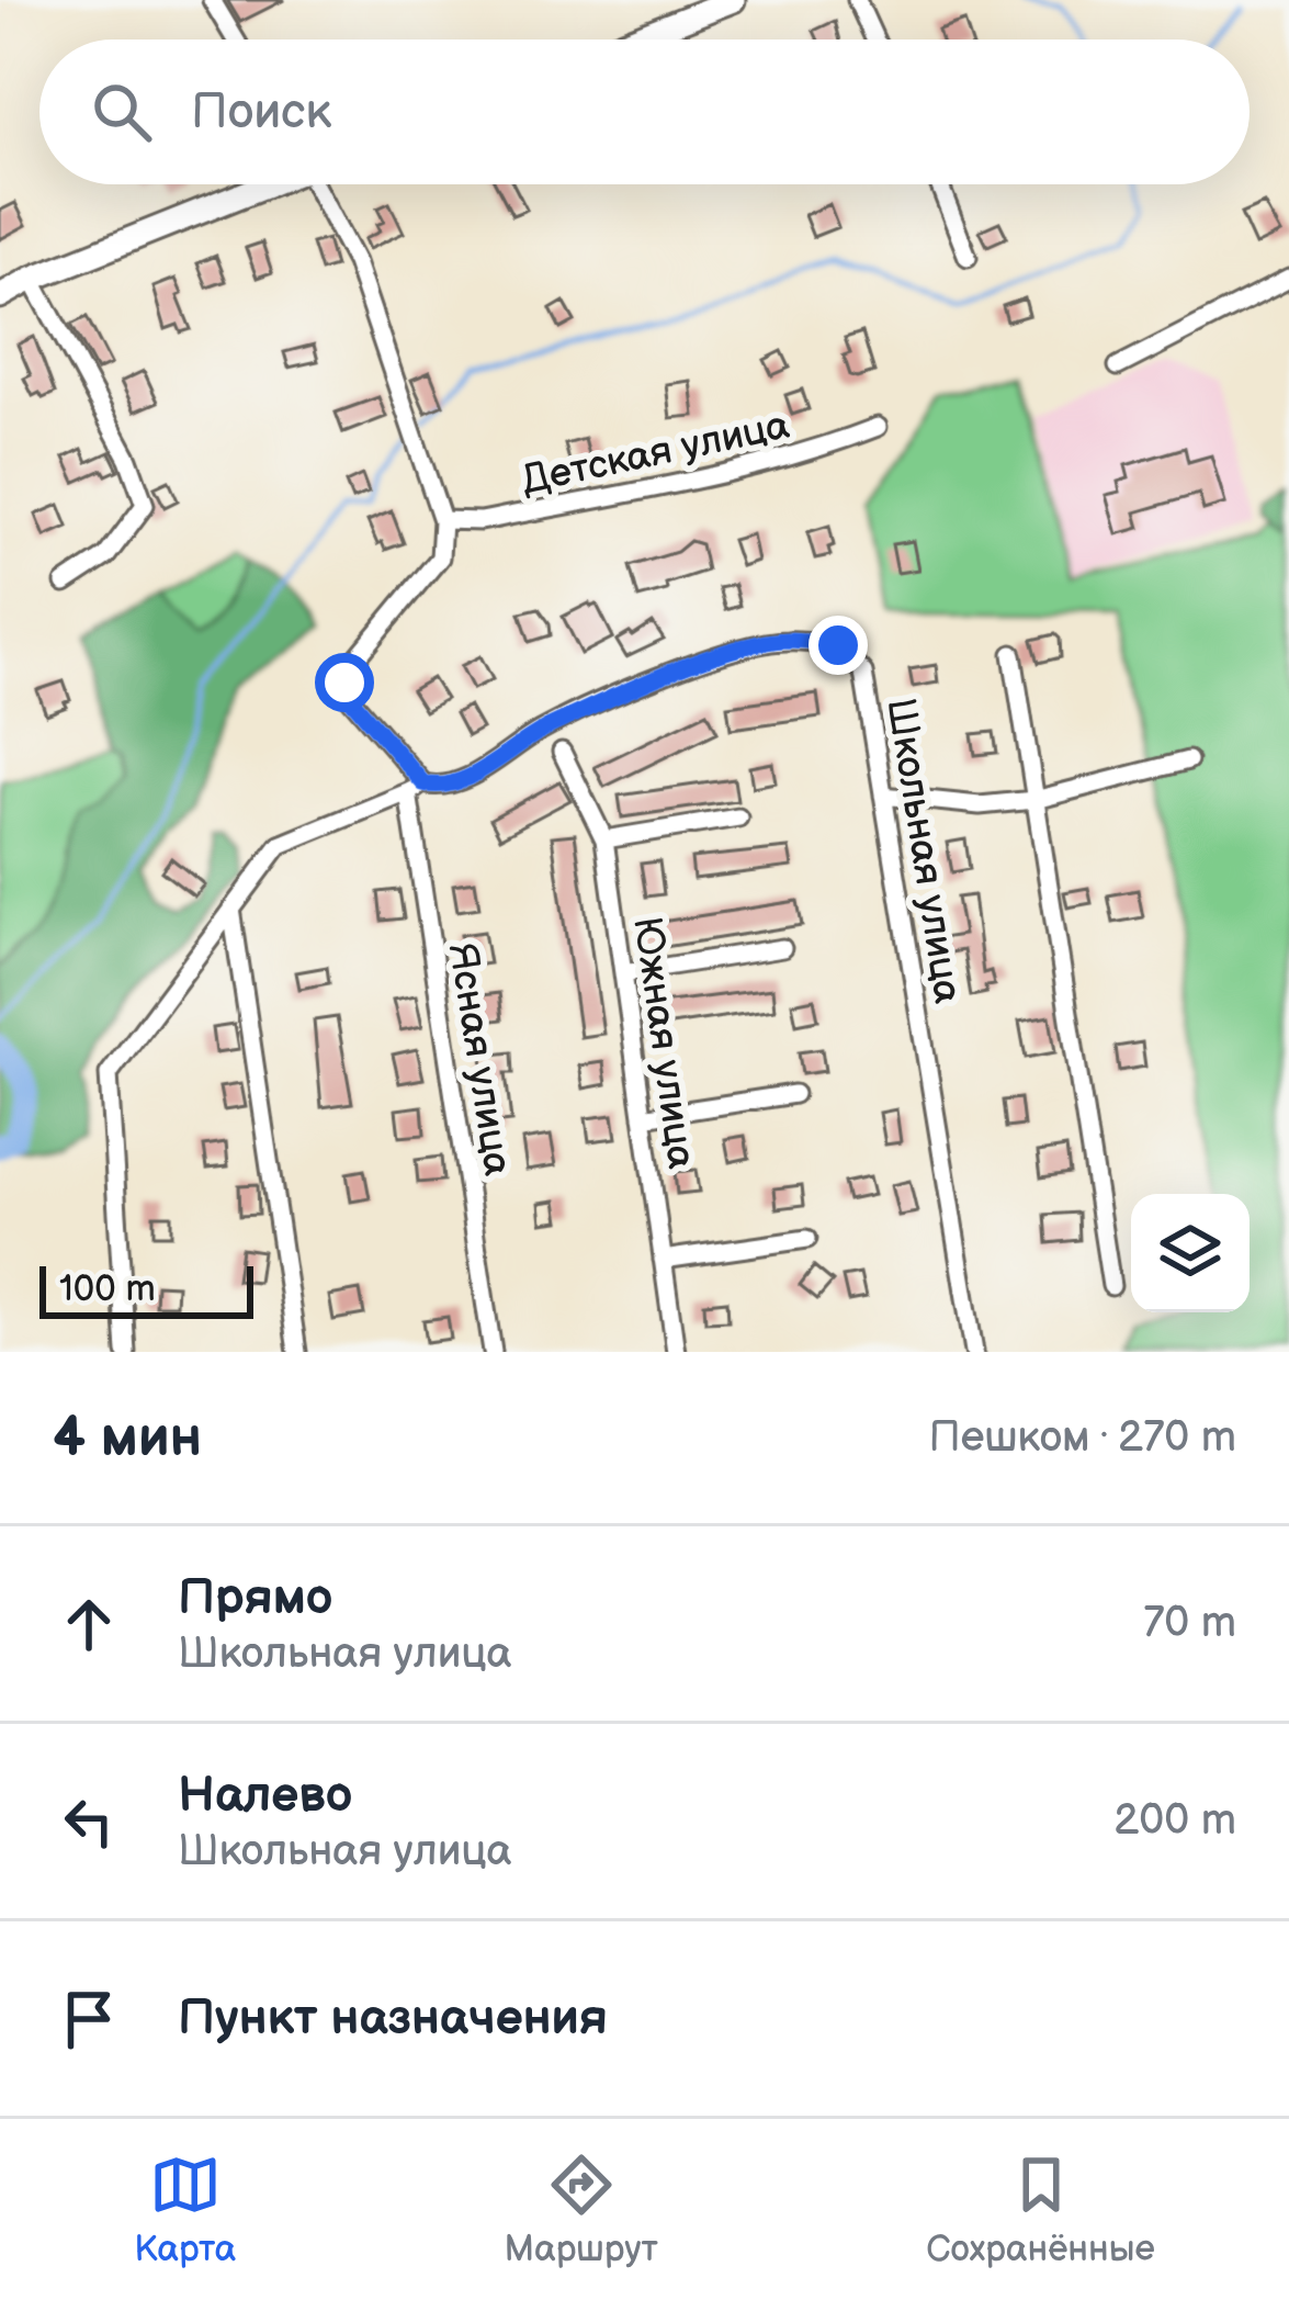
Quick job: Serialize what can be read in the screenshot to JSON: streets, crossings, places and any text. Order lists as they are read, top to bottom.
{
  "streets": {
    "street": [
      "Детская улица",
      "Школьная улица",
      "Южная улица",
      "Ясная улица"
    ]
  },
  "crossings": [
    ["Школьная улица", "Ясная улица"]
  ],
  "scale_bar": "100 m",
  "page": {
    "search": "Поиск",
    "scale": "100 m",
    "heading": ["4 мин", "Пешком · 270 m"],
    "list": [
      ["Прямо", "Школьная улица", "70 m"],
      ["Налево", "Школьная улица", "200 m"],
      "Пункт назначения"
    ],
    "nav": ["Карта", "Маршрут", "Сохранённые"]
  }
}
